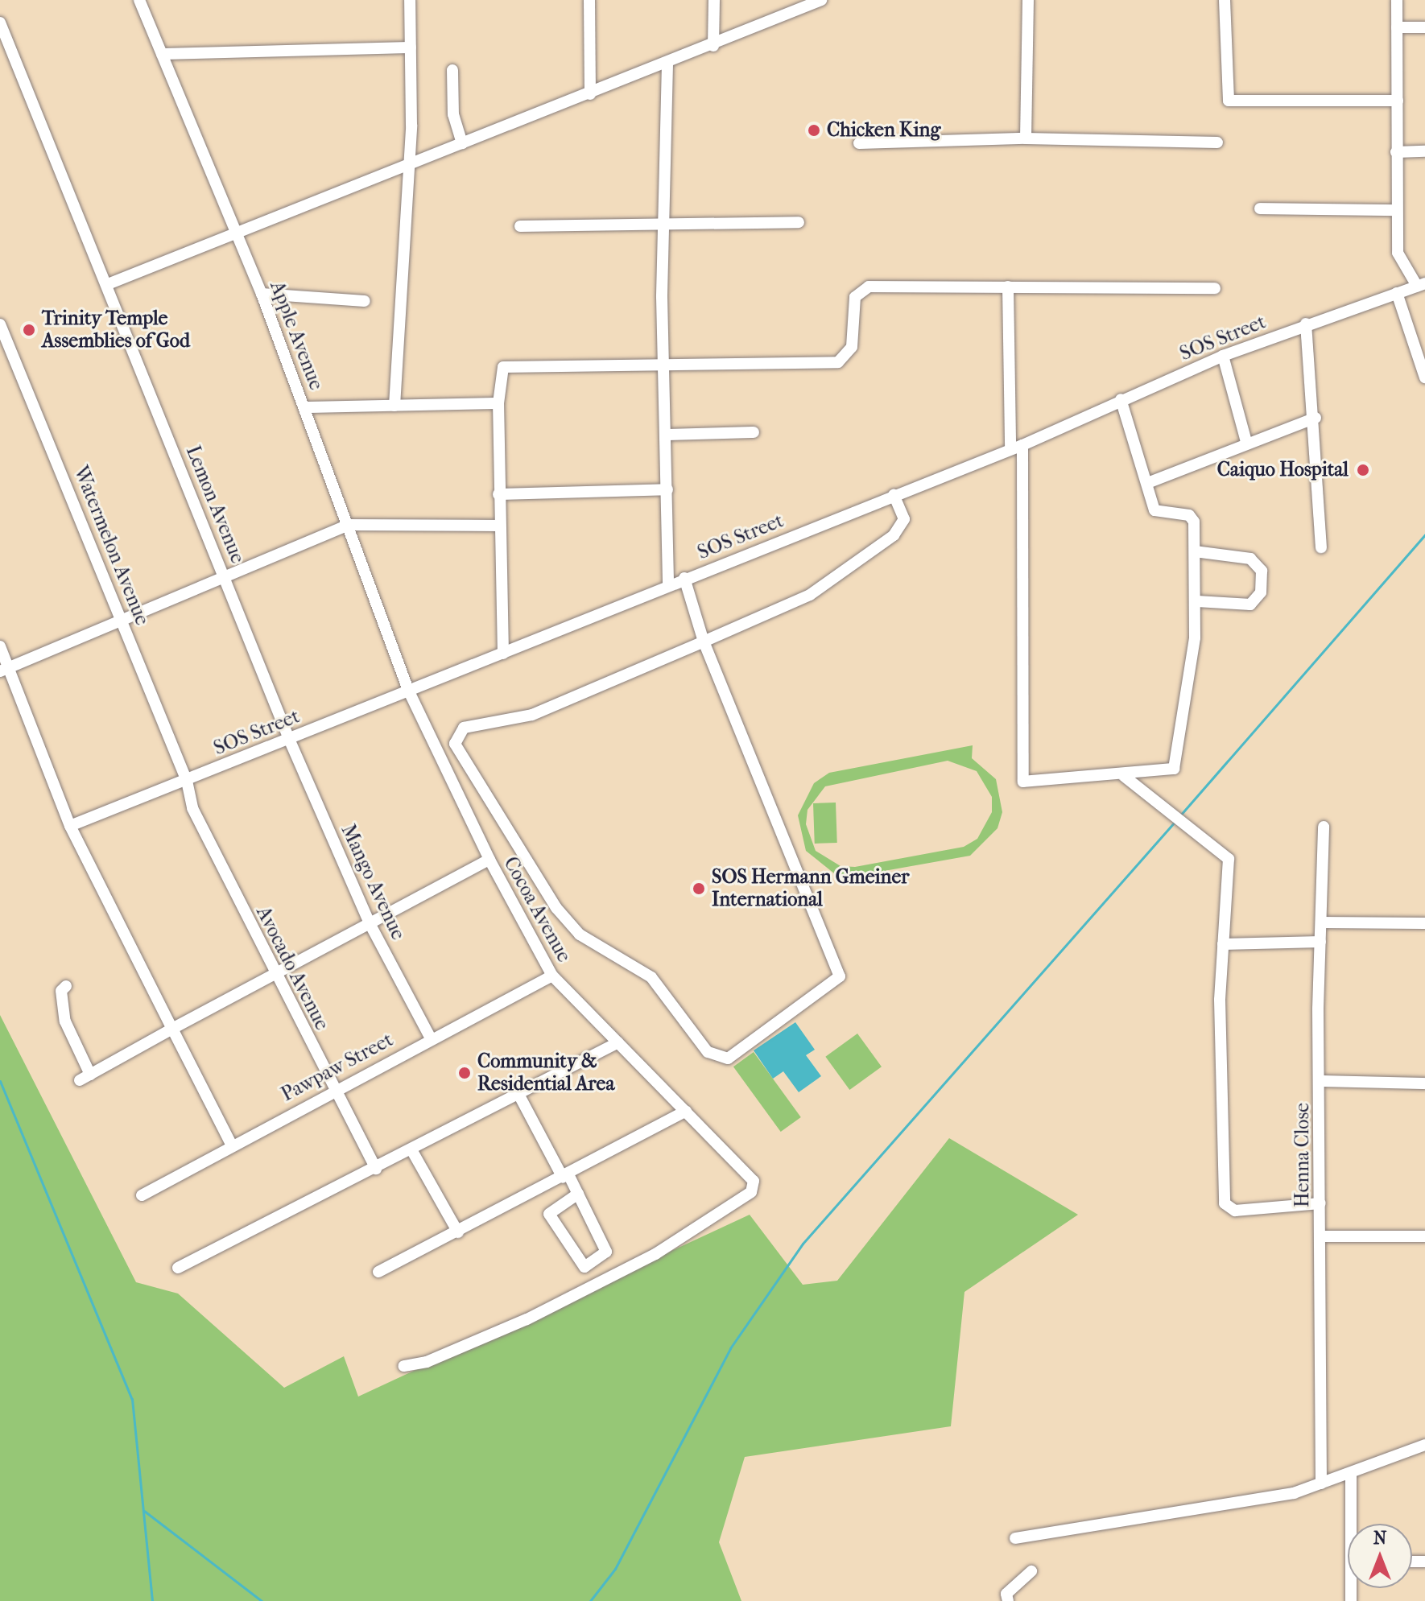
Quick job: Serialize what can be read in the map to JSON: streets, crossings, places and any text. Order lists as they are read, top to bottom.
{
  "streets": {
    "street": [
      "Apple Avenue",
      "SOS Street",
      "Lemon Avenue",
      "Watermelon Avenue",
      "Mango Avenue",
      "Cocoa Avenue",
      "Avocado Avenue",
      "Pawpaw Street",
      "Henna Close"
    ]
  },
  "crossings": [
    ["Apple Avenue", "SOS Street"],
    ["Apple Avenue", "Cocoa Avenue"],
    ["SOS Street", "Lemon Avenue"],
    ["SOS Street", "Watermelon Avenue"],
    ["SOS Street", "Mango Avenue"],
    ["SOS Street", "Cocoa Avenue"],
    ["SOS Street", "Avocado Avenue"],
    ["Lemon Avenue", "Mango Avenue"],
    ["Watermelon Avenue", "Avocado Avenue"],
    ["Mango Avenue", "Pawpaw Street"],
    ["Cocoa Avenue", "Pawpaw Street"],
    ["Avocado Avenue", "Pawpaw Street"]
  ],
  "places": [
    "Chicken King",
    "Trinity Temple Assemblies of God",
    "Caiquo Hospital",
    "SOS Hermann Gmeiner International",
    "Community & Residential Area"
  ],
  "north": "top"
}
